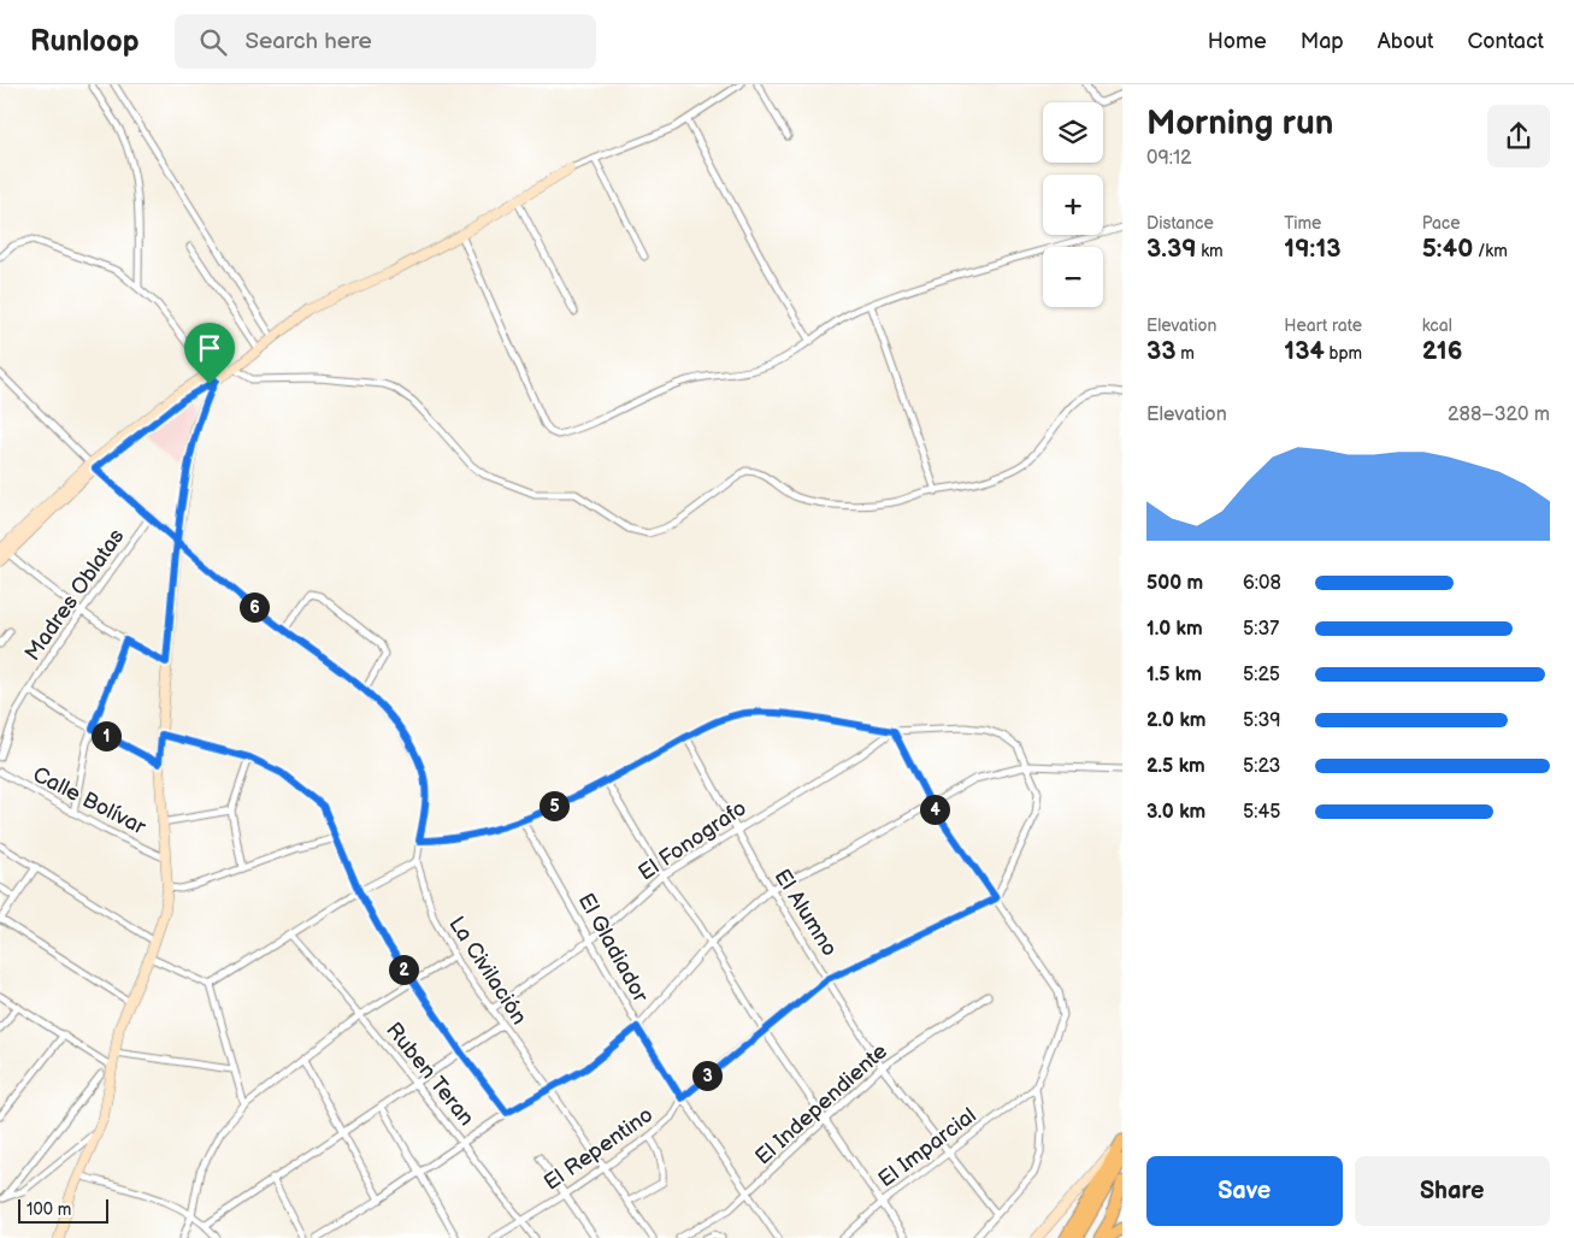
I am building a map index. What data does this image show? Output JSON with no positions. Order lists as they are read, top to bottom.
{
  "streets": {
    "street": [
      "Madres Oblatas",
      "Calle Bolívar",
      "El Fonografo",
      "El Alumno",
      "El Gladiador",
      "La Civilación",
      "Ruben Teran",
      "El Independiente",
      "El Imparcial",
      "El Repentino"
    ]
  },
  "crossings": [
    ["Madres Oblatas", "La Civilación"],
    ["El Fonografo", "El Alumno"],
    ["El Fonografo", "El Gladiador"],
    ["El Fonografo", "La Civilación"],
    ["El Alumno", "El Independiente"],
    ["El Alumno", "El Imparcial"],
    ["El Alumno", "El Repentino"],
    ["El Gladiador", "El Independiente"],
    ["El Gladiador", "El Repentino"],
    ["La Civilación", "El Repentino"],
    ["Ruben Teran", "El Repentino"]
  ],
  "scale_bar": "100 m",
  "page": {
    "header": "Runloop",
    "search": "Search here",
    "nav": [
      "Home",
      "Map",
      "About",
      "Contact"
    ],
    "heading": ["Morning run", "09:12"],
    "map_buttons": ["+", "−"],
    "stats": [
      ["Distance", "3.39 km"],
      ["Time", "19:13"],
      ["Pace", "5:40 /km"],
      ["Elevation", "33 m"],
      ["Heart rate", "134 bpm"],
      ["kcal", "216"]
    ],
    "chart": ["Elevation", "288–320 m"],
    "list": [
      {
        "name": "500 m",
        "note": "6:08"
      },
      {
        "name": "1.0 km",
        "note": "5:37"
      },
      {
        "name": "1.5 km",
        "note": "5:25"
      },
      {
        "name": "2.0 km",
        "note": "5:39"
      },
      {
        "name": "2.5 km",
        "note": "5:23"
      },
      {
        "name": "3.0 km",
        "note": "5:45"
      }
    ],
    "pins": [
      "6",
      "1",
      "5",
      "4",
      "2",
      "3"
    ],
    "buttons": ["Save", "Share"],
    "scale": "100 m"
  }
}
